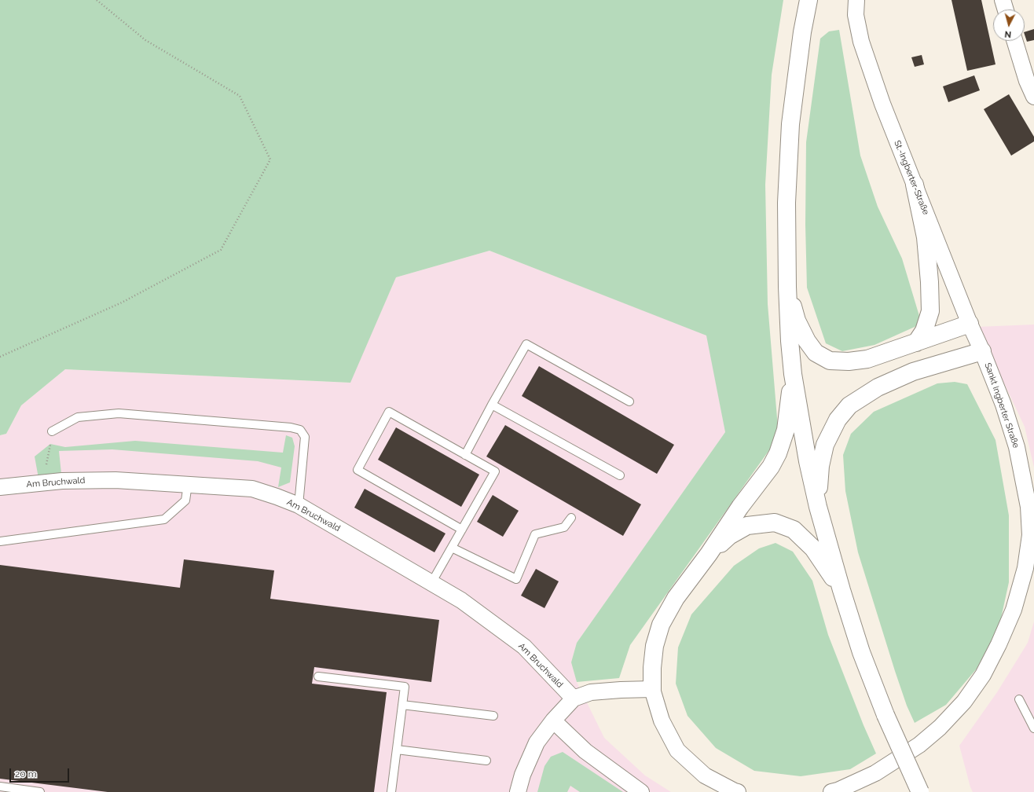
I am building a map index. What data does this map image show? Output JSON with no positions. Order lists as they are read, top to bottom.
{
  "streets": {
    "street": ["St.-Ingberter-Straße", "Sankt Ingberter Straße", "Am Bruchwald"]
  },
  "crossings": [
    ["St.-Ingberter-Straße", "Sankt Ingberter Straße"]
  ],
  "scale_bar": "20 m",
  "north": "bottom"
}
